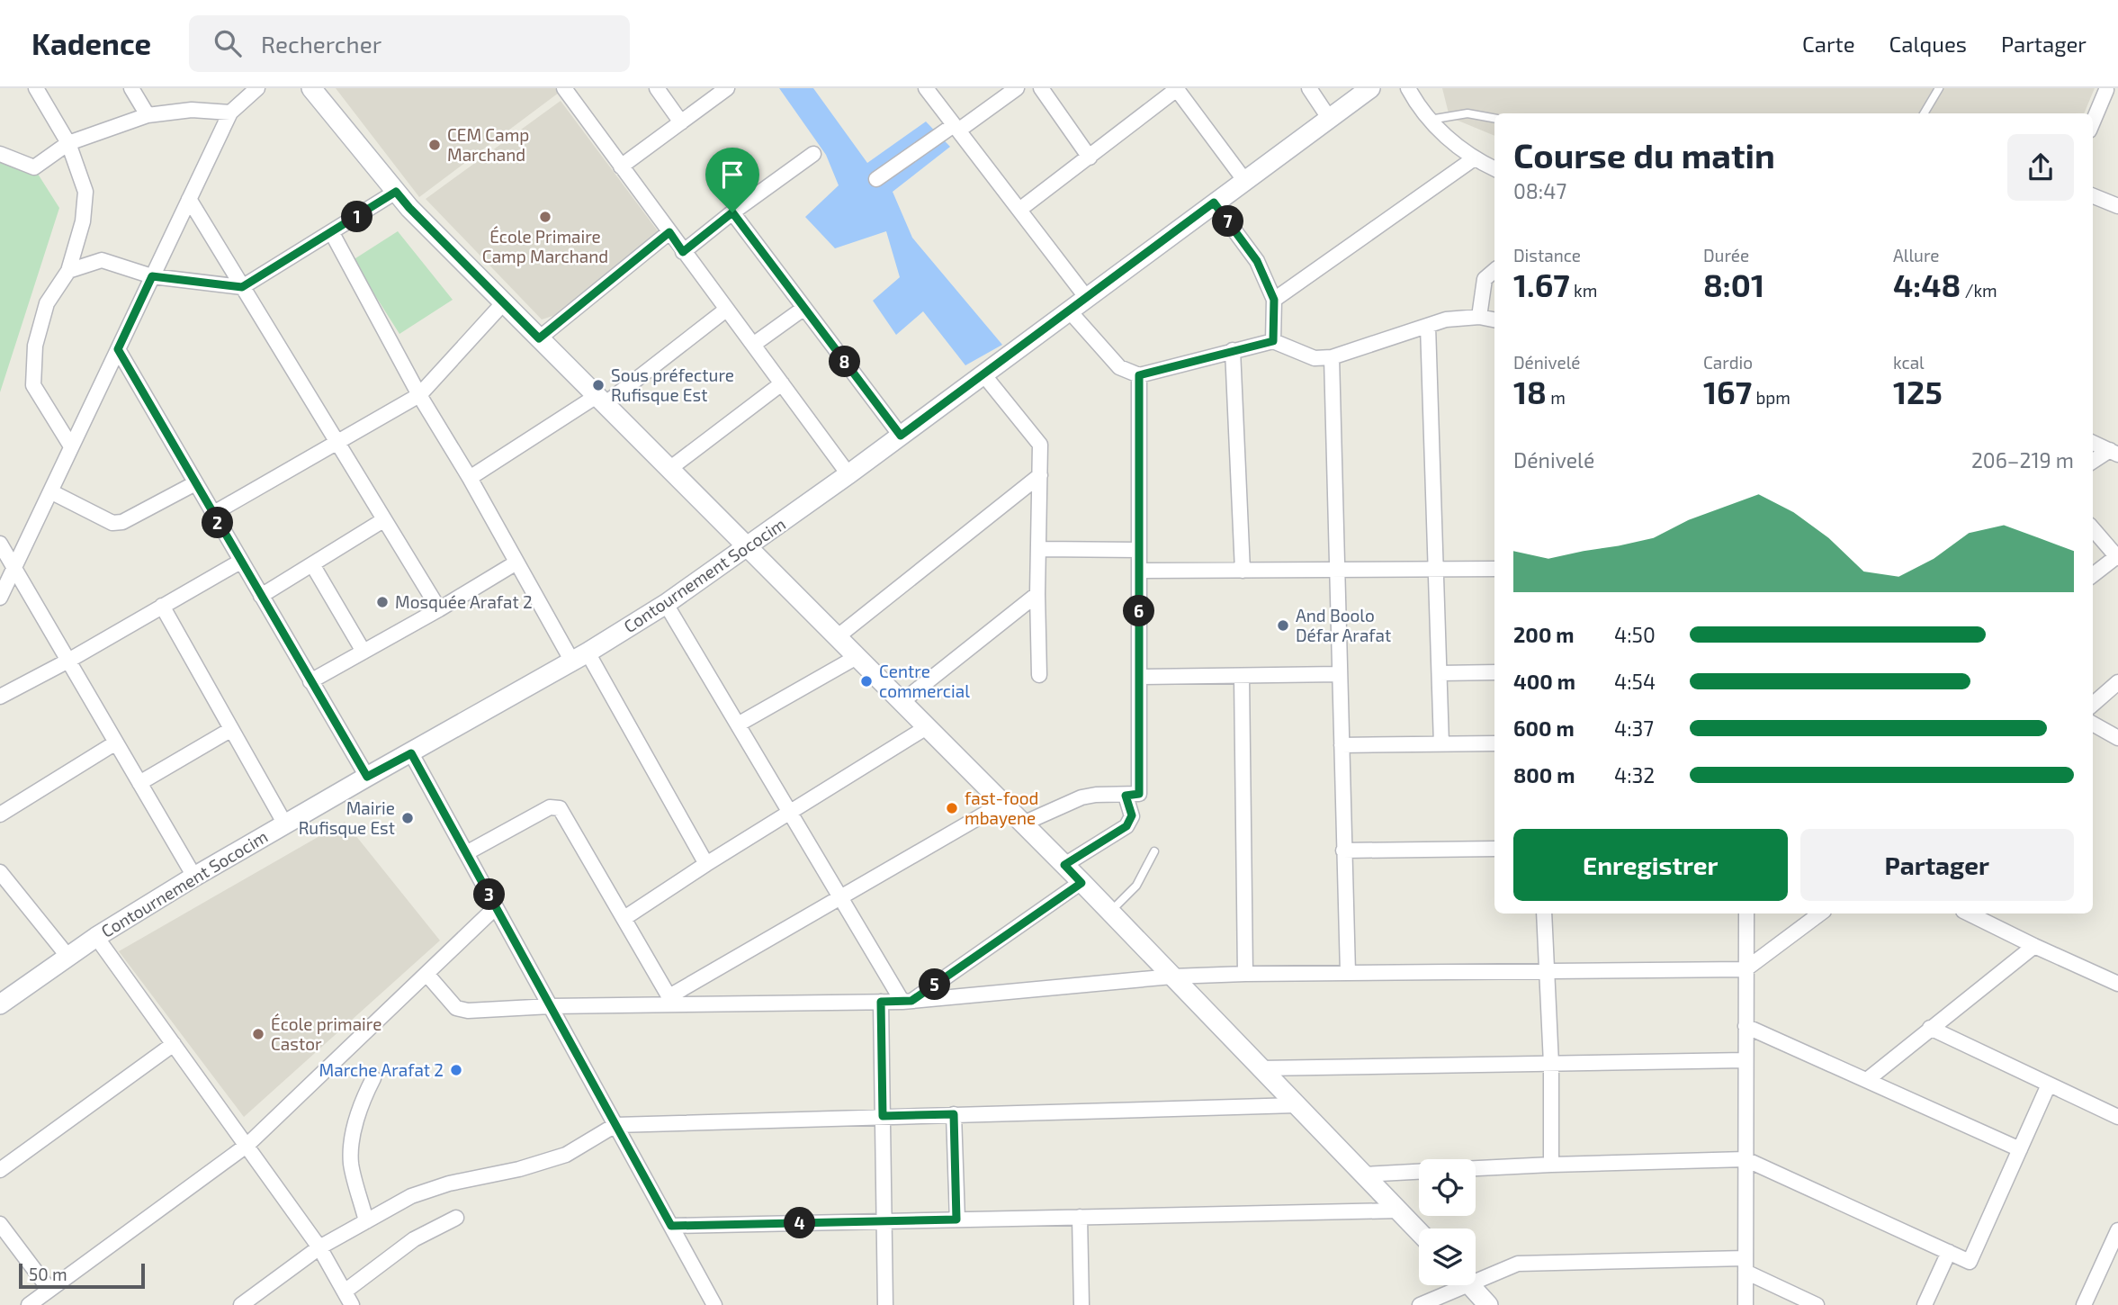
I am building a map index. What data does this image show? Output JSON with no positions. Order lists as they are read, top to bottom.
{
  "streets": {
    "street": ["Contournement Sococim"]
  },
  "places": [
    "CEM Camp Marchand",
    "École Primaire Camp Marchand",
    "Sous préfecture Rufisque Est",
    "Mosquée Arafat 2",
    "And Boolo Défar Arafat",
    "Centre commercial",
    "fast-food mbayene",
    "Mairie Rufisque Est",
    "École primaire Castor",
    "Marche Arafat 2"
  ],
  "scale_bar": "50 m",
  "page": {
    "header": "Kadence",
    "search": "Rechercher",
    "nav": ["Carte", "Calques", "Partager"],
    "heading": ["Course du matin", "08:47"],
    "pins": [
      "1",
      "7",
      "8",
      "2",
      "6",
      "3",
      "5",
      "4"
    ],
    "stats": [
      ["Distance", "1.67 km"],
      ["Durée", "8:01"],
      ["Allure", "4:48 /km"],
      ["Dénivelé", "18 m"],
      ["Cardio", "167 bpm"],
      ["kcal", "125"]
    ],
    "chart": ["Dénivelé", "206–219 m"],
    "list": [
      {
        "name": "200 m",
        "note": "4:50"
      },
      {
        "name": "400 m",
        "note": "4:54"
      },
      {
        "name": "600 m",
        "note": "4:37"
      },
      {
        "name": "800 m",
        "note": "4:32"
      }
    ],
    "buttons": ["Enregistrer", "Partager"],
    "scale": "50 m"
  }
}
